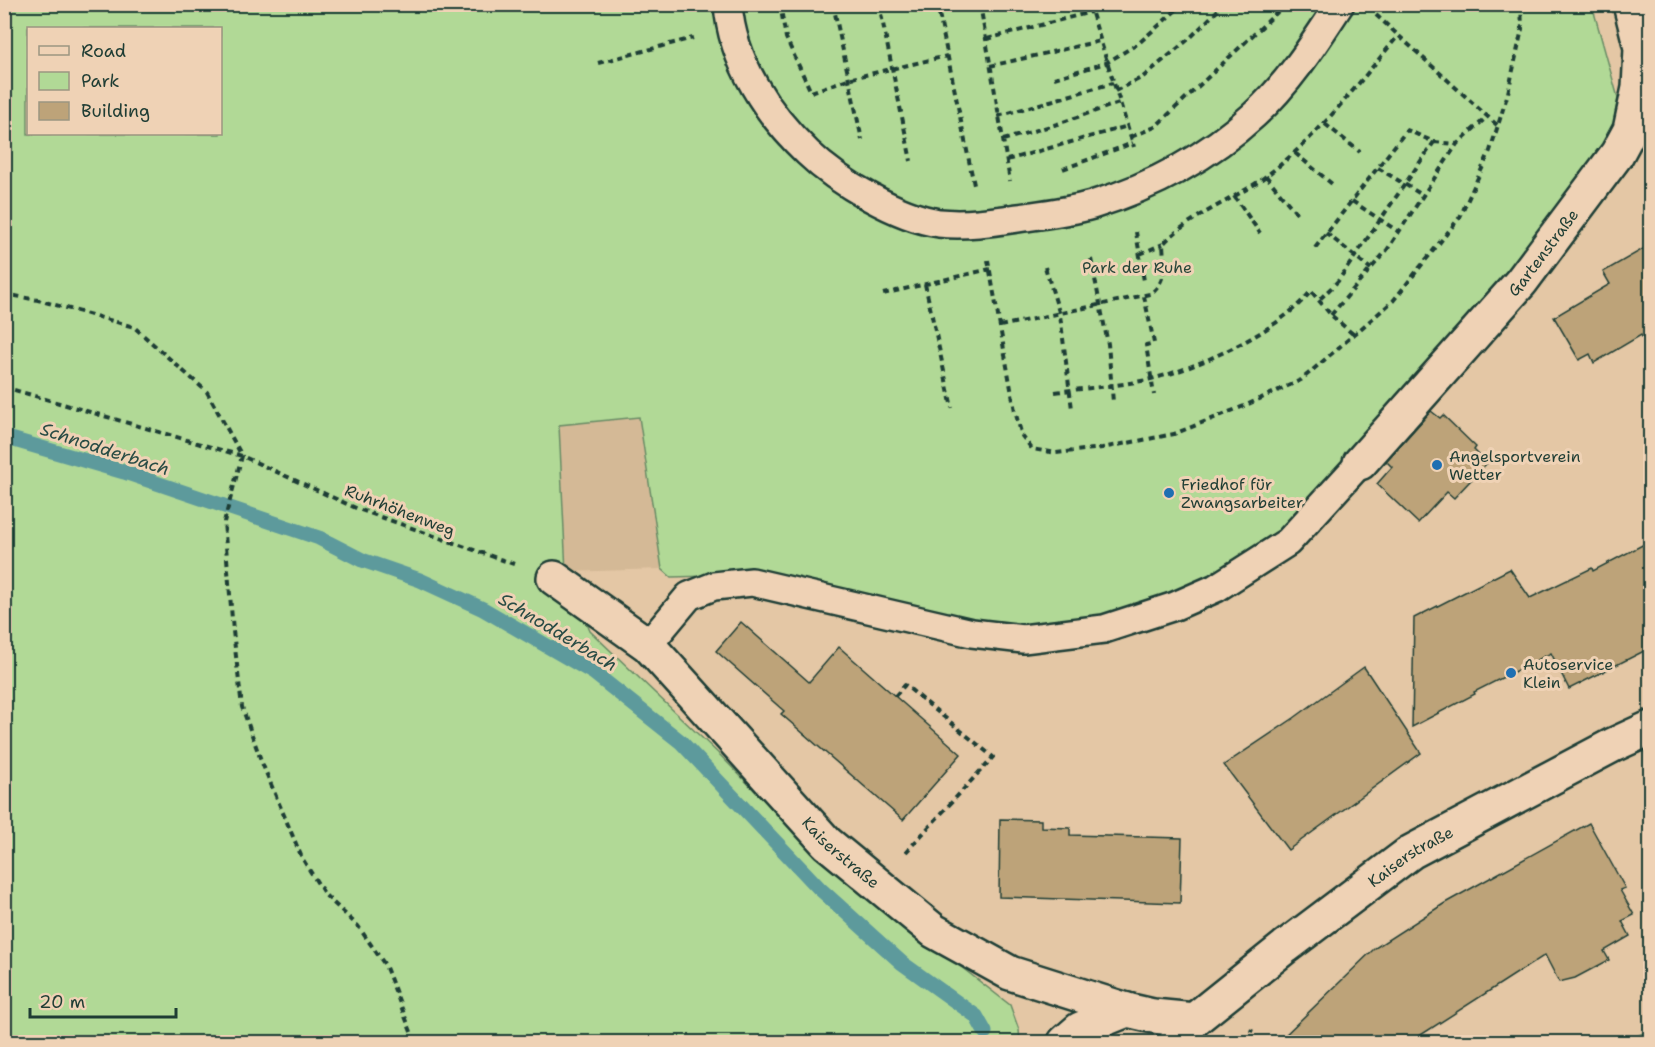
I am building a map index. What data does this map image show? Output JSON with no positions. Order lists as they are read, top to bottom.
{
  "streets": {
    "street": ["Gartenstraße", "Kaiserstraße"],
    "path": ["Ruhrhöhenweg"]
  },
  "crossings": [
    ["Ruhrhöhenweg", "Kaiserstraße"]
  ],
  "water": ["Schnodderbach"],
  "parks": ["Park der Ruhe"],
  "places": ["Angelsportverein Wetter", "Friedhof für Zwangsarbeiter", "Autoservice Klein"],
  "legend": ["Road", "Park", "Building"],
  "scale_bar": "20 m"
}
